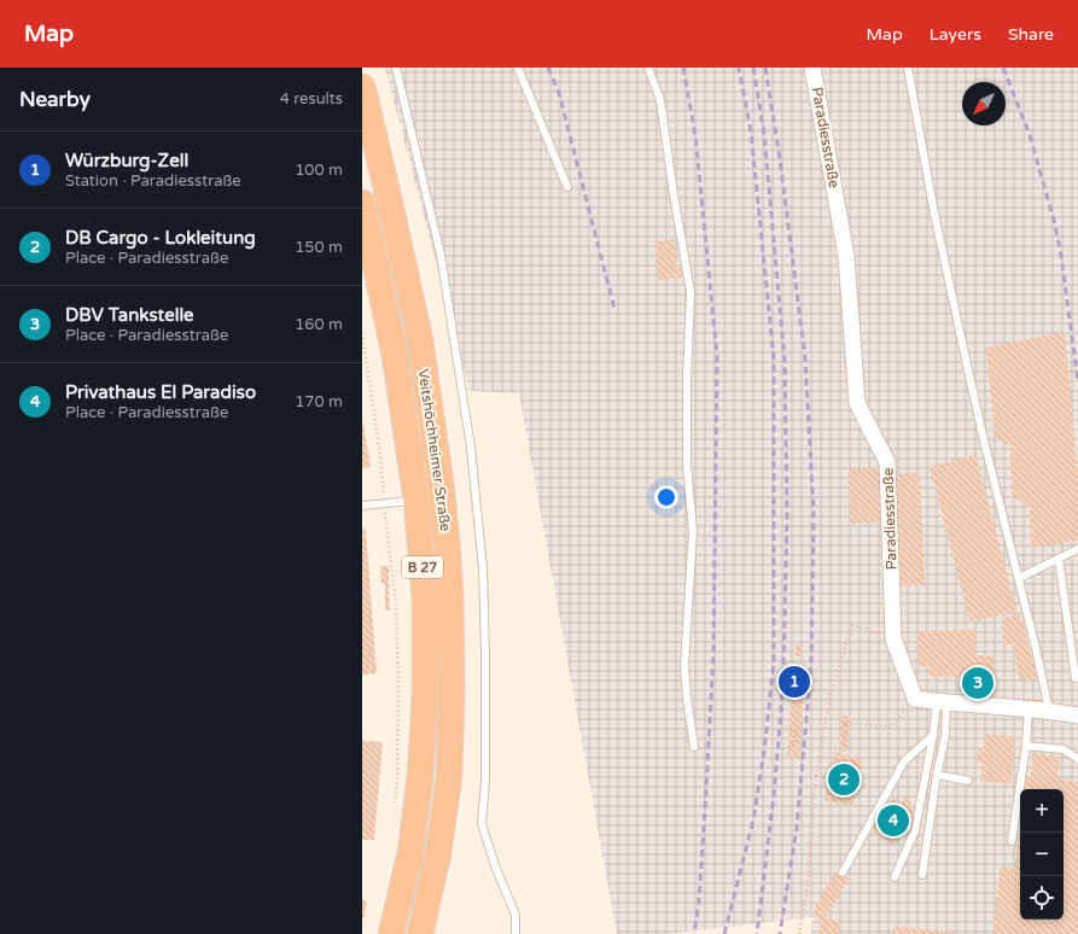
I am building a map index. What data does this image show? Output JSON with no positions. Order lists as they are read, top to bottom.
{
  "streets": {
    "highway": ["Veitshöchheimer Straße", "B 27"],
    "street": ["Paradiesstraße"]
  },
  "north": "bottom left",
  "page": {
    "header": "Map",
    "nav": ["Map", "Layers", "Share"],
    "heading": ["Nearby", "4 results"],
    "list": [
      {
        "mark": "1",
        "name": "Würzburg-Zell",
        "note": "Station · Paradiesstraße",
        "value": "100 m"
      },
      {
        "mark": "2",
        "name": "DB Cargo - Lokleitung",
        "note": "Place · Paradiesstraße",
        "value": "150 m"
      },
      {
        "mark": "3",
        "name": "DBV Tankstelle",
        "note": "Place · Paradiesstraße",
        "value": "160 m"
      },
      {
        "mark": "4",
        "name": "Privathaus El Paradiso",
        "note": "Place · Paradiesstraße",
        "value": "170 m"
      }
    ],
    "pins": [
      "1",
      "3",
      "2",
      "4"
    ],
    "map_buttons": ["+", "−"]
  }
}
